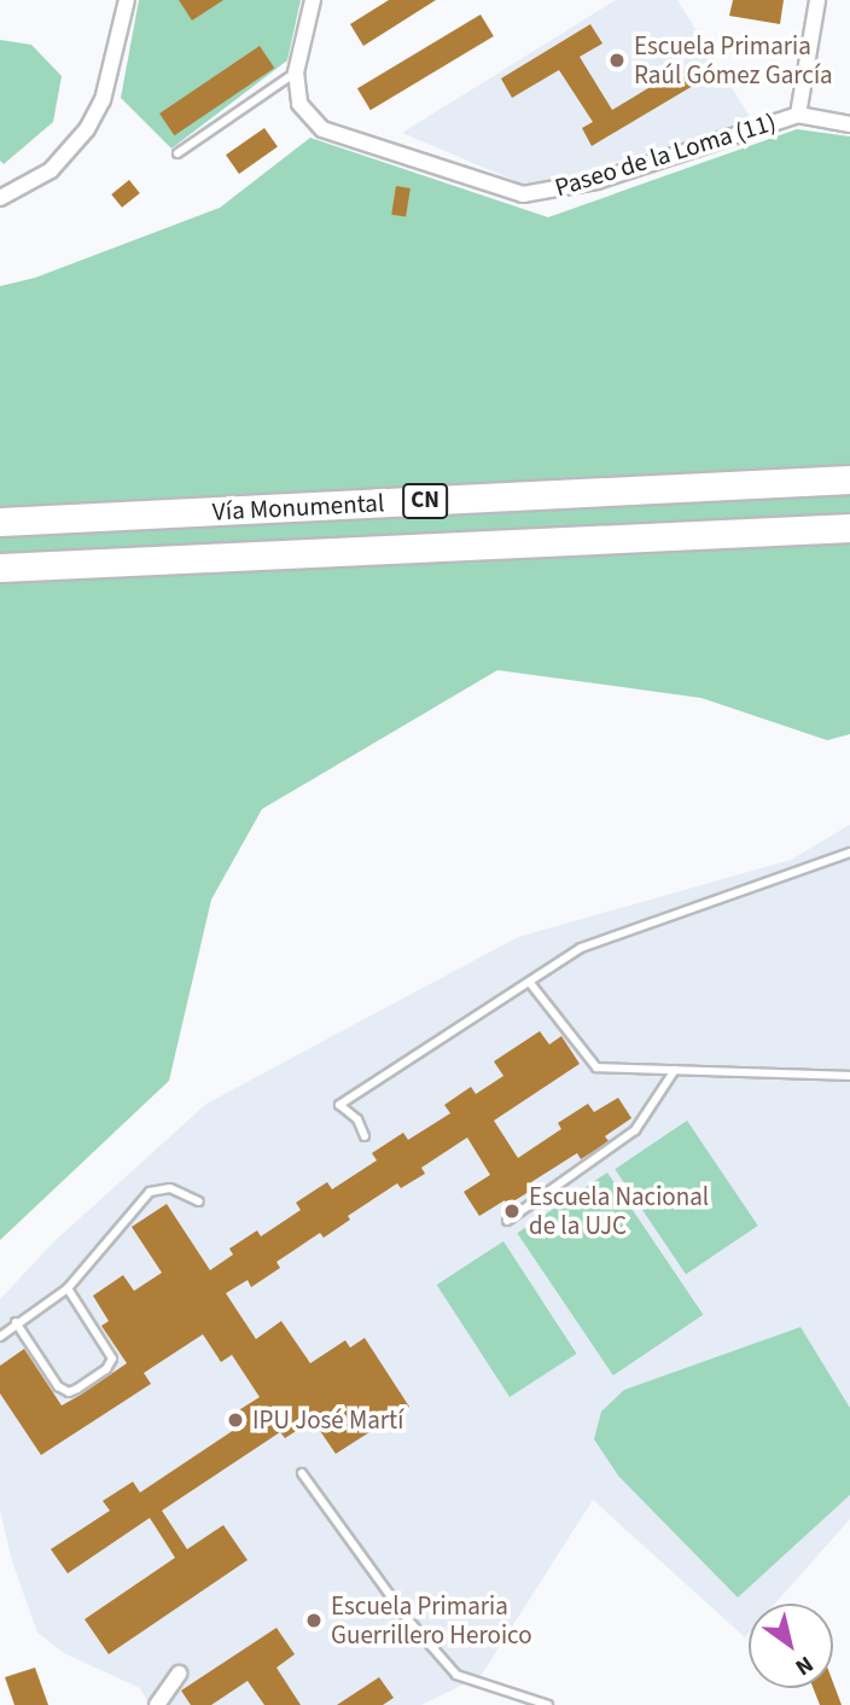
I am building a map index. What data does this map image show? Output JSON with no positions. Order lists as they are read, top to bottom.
{
  "streets": {
    "highway": ["CN", "Vía Monumental"],
    "street": ["Paseo de la Loma (11)"]
  },
  "places": [
    "Escuela Primaria Raúl Gómez García",
    "Escuela Nacional de la UJC",
    "IPU José Martí",
    "Escuela Primaria Guerrillero Heroico"
  ],
  "north": "bottom right"
}
